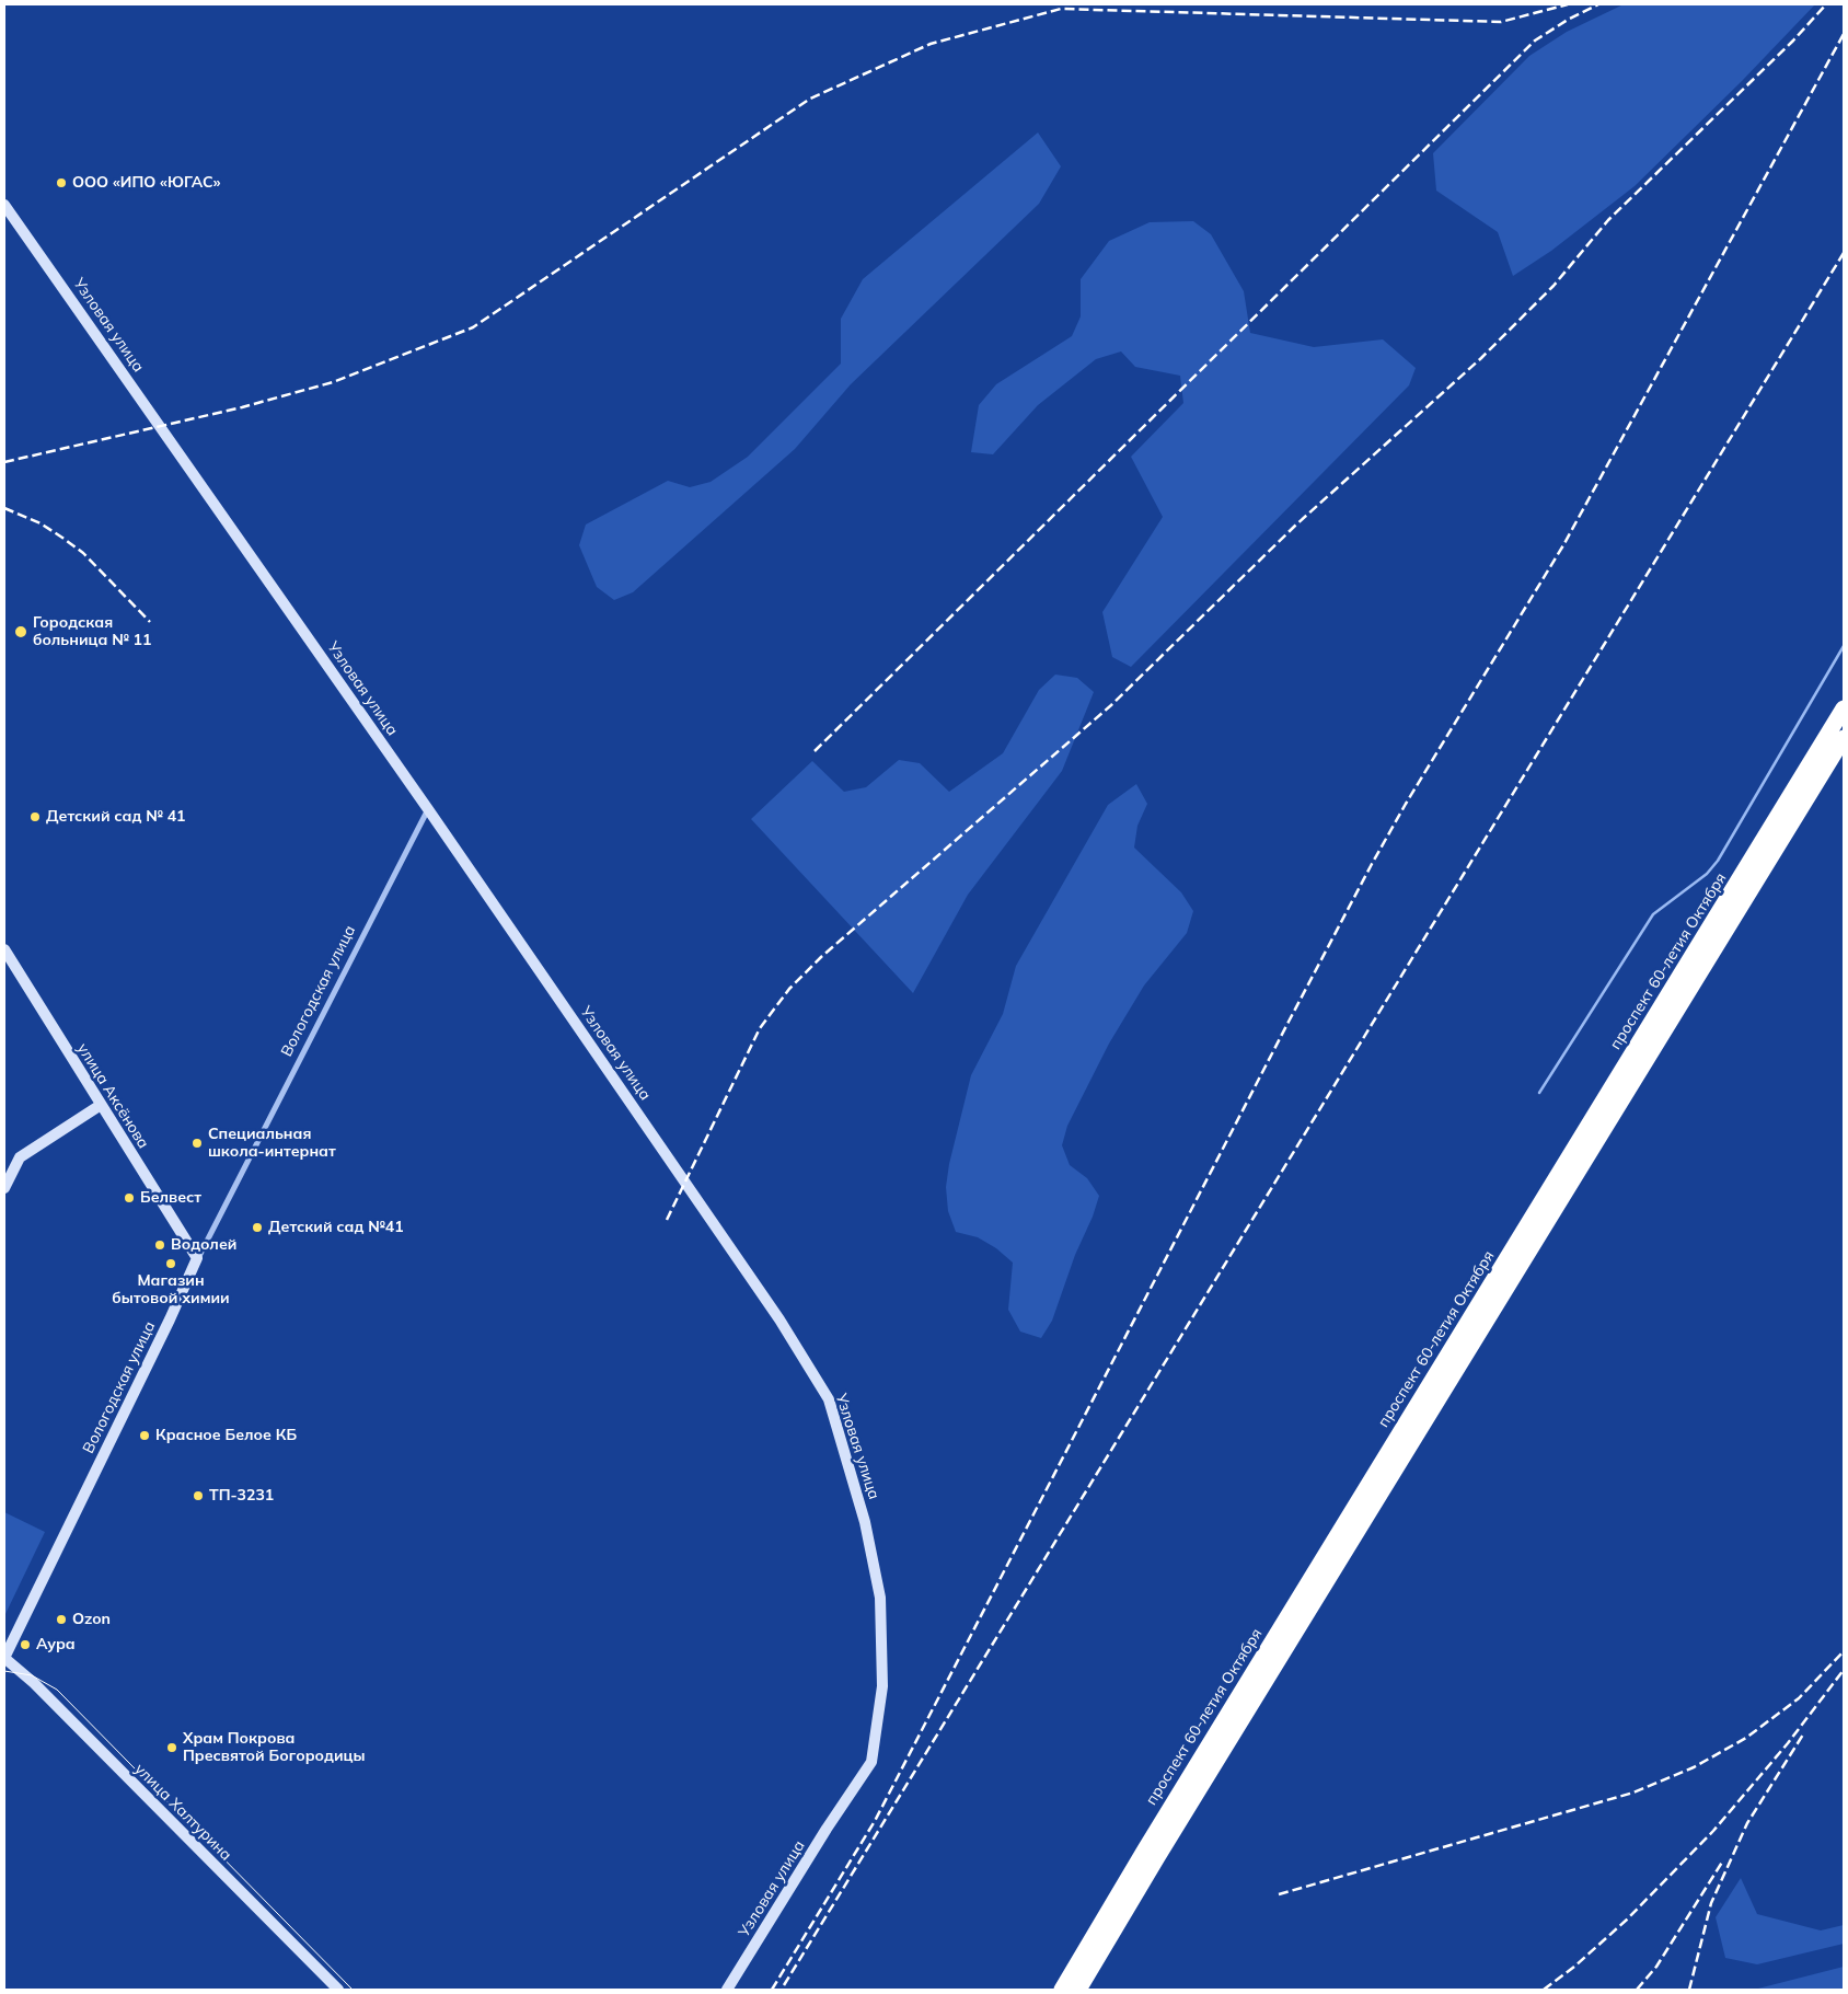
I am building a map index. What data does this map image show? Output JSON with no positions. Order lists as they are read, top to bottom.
{
  "streets": {
    "highway": ["проспект 60-летия Октября"],
    "street": [
      "Узловая улица",
      "Вологодская улица",
      "улица Аксёнова",
      "улица Халтурина"
    ]
  },
  "crossings": [
    ["Узловая улица", "Вологодская улица"],
    ["Вологодская улица", "улица Аксёнова"],
    ["Вологодская улица", "улица Халтурина"]
  ],
  "places": [
    "ООО «ИПО «ЮГАС»",
    "Городская больница № 11",
    "Детский сад № 41",
    "Специальная школа-интернат",
    "Белвест",
    "Детский сад №41",
    "Водолей",
    "Магазин бытовой химии",
    "Красное Белое КБ",
    "ТП-3231",
    "Ozon",
    "Аура",
    "Храм Покрова Пресвятой Богородицы"
  ]
}
